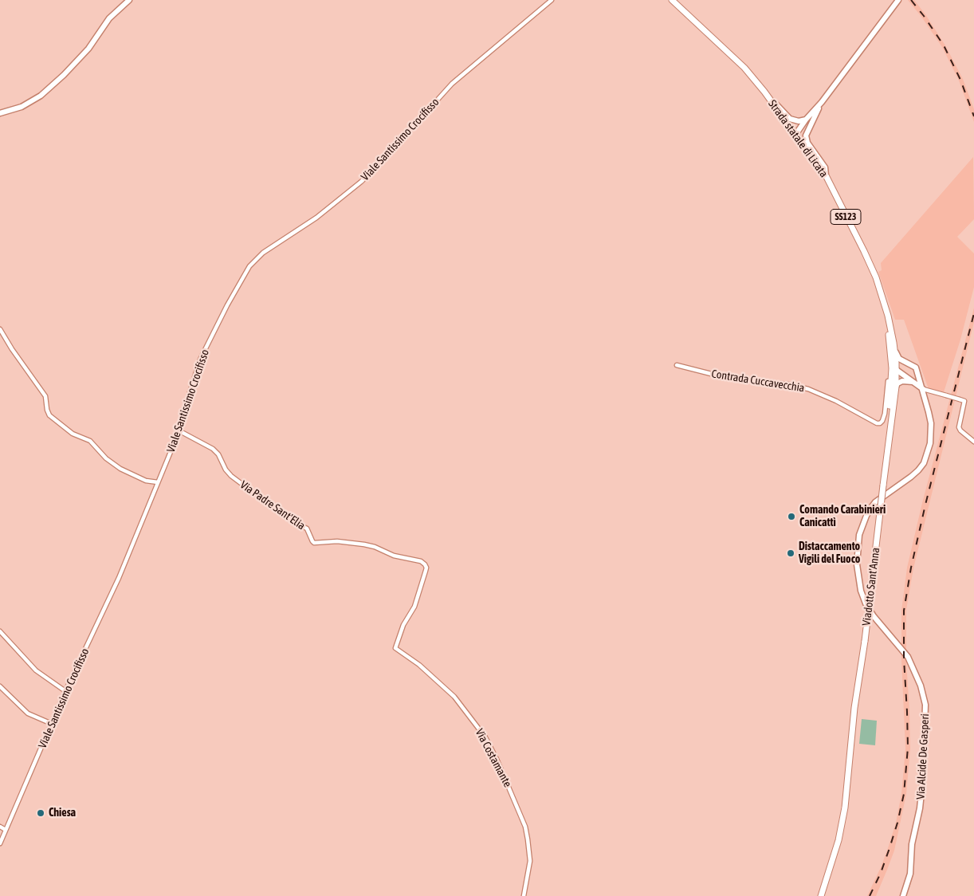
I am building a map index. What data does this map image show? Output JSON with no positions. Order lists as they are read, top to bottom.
{
  "streets": {
    "main road": [
      "Strada statale di Licata",
      "SS123",
      "Viadotto Sant'Anna",
      "Via Alcide De Gasperi"
    ],
    "street": [
      "Viale Santissimo Crocifisso",
      "Contrada Cuccavecchia",
      "Via Padre Sant'Elia",
      "Via Costamante"
    ]
  },
  "crossings": [
    ["Viale Santissimo Crocifisso", "Via Padre Sant'Elia"],
    ["Contrada Cuccavecchia", "Viadotto Sant'Anna"],
    ["Via Padre Sant'Elia", "Via Costamante"]
  ],
  "places": ["Comando Carabinieri Canicattì", "Distaccamento Vigili del Fuoco", "Chiesa"]
}
